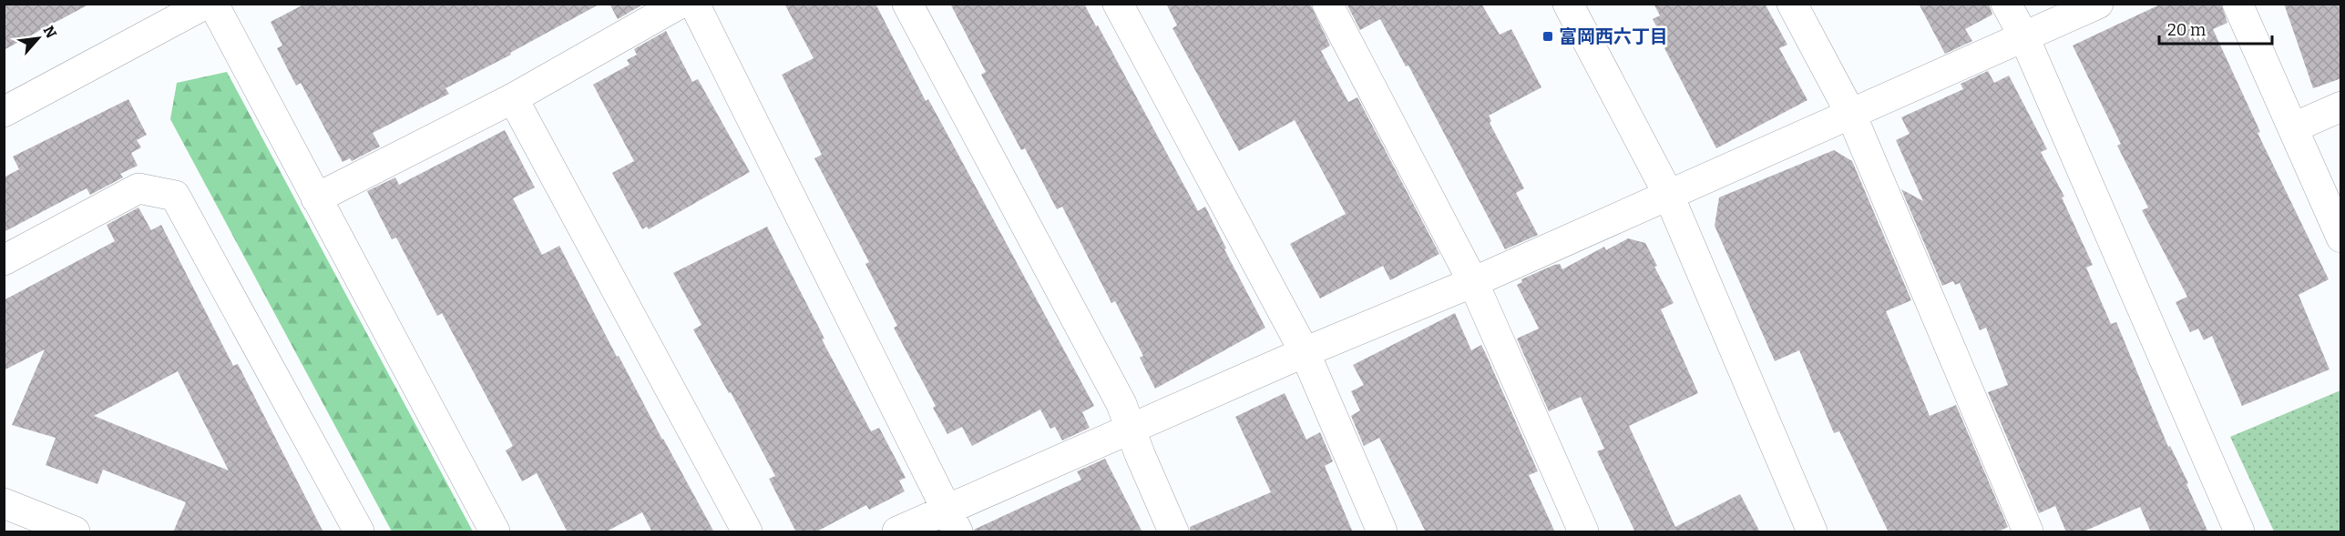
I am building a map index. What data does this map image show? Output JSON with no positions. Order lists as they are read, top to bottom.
{
  "places": {
    "transit": ["富岡西六丁目"]
  },
  "scale_bar": "20 m",
  "north": "top right"
}
